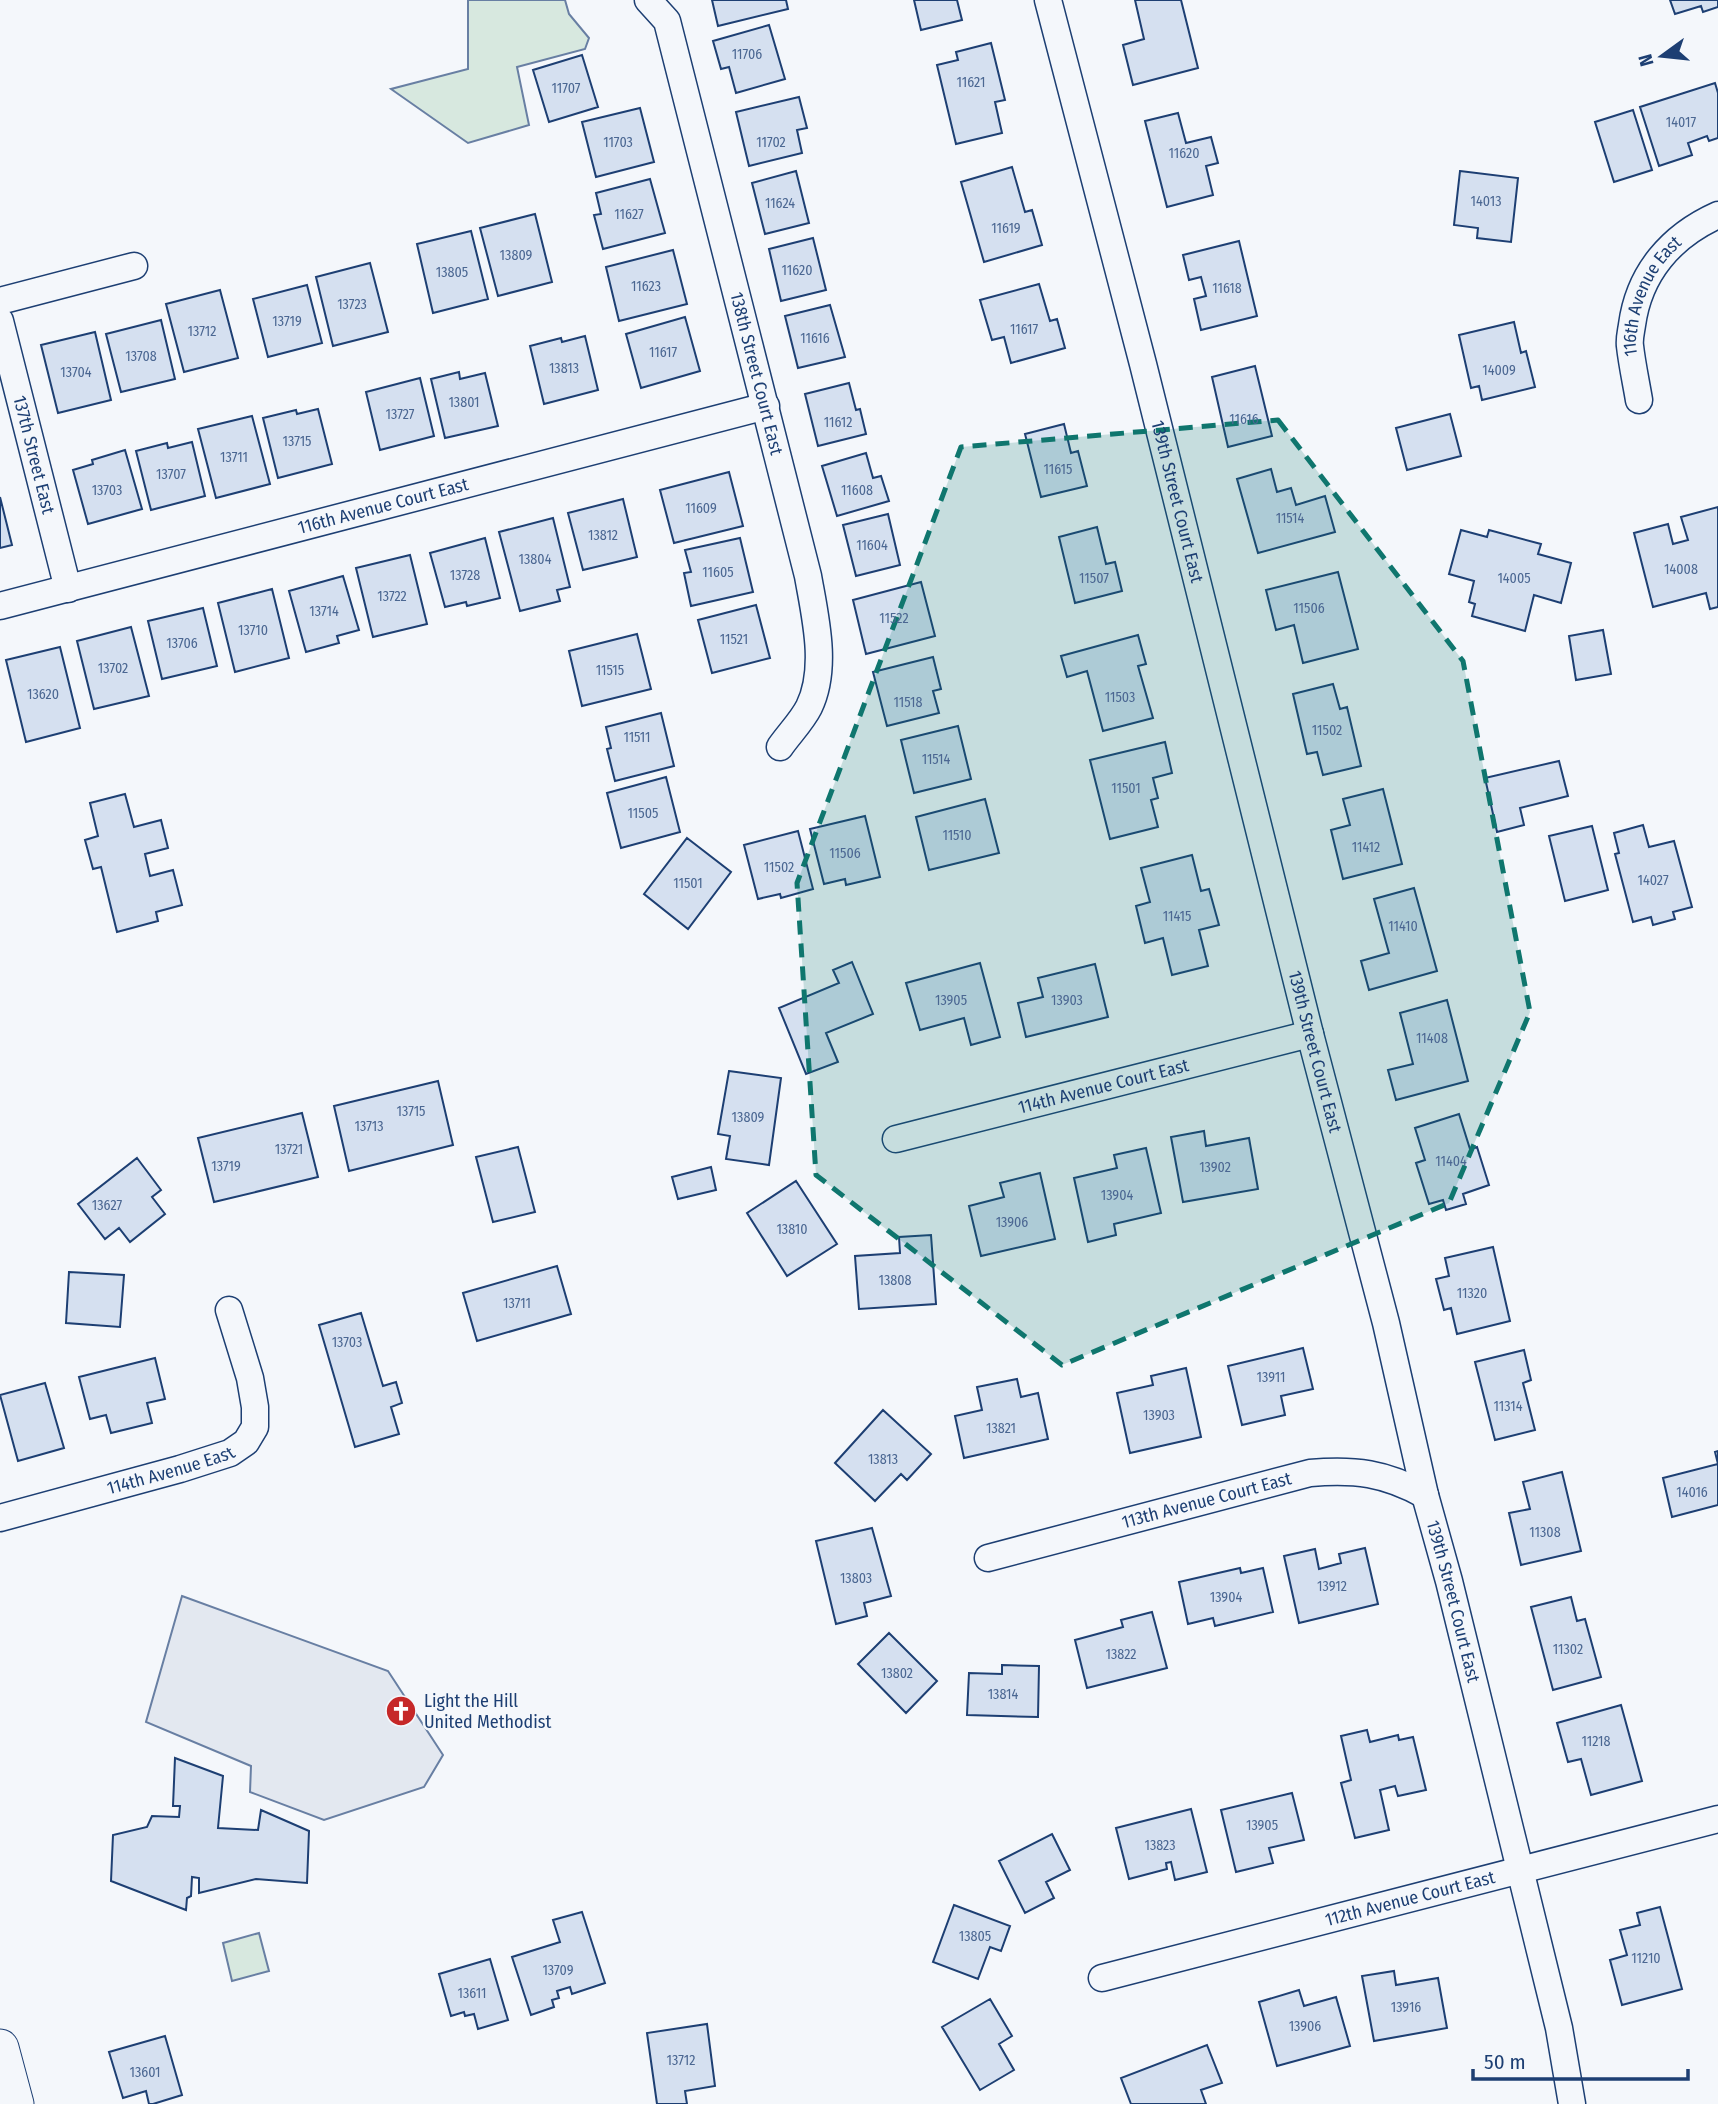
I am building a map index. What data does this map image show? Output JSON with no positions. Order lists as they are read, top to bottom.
{
  "streets": {
    "street": [
      "116th Avenue East",
      "138th Street Court East",
      "137th Street East",
      "139th Street Court East",
      "116th Avenue Court East",
      "114th Avenue Court East",
      "114th Avenue East",
      "113th Avenue Court East",
      "112th Avenue Court East"
    ]
  },
  "crossings": [
    ["138th Street Court East", "116th Avenue Court East"],
    ["137th Street East", "116th Avenue Court East"],
    ["139th Street Court East", "114th Avenue Court East"],
    ["139th Street Court East", "113th Avenue Court East"],
    ["139th Street Court East", "112th Avenue Court East"]
  ],
  "places": {
    "church": ["Light the Hill United Methodist"]
  },
  "house_numbers": [
    "11706",
    "11621",
    "11707",
    "14017",
    "11703",
    "11702",
    "11620",
    "14013",
    "11624",
    "11627",
    "11619",
    "13809",
    "11620",
    "13805",
    "11623",
    "11618",
    "13723",
    "13719",
    "11617",
    "13712",
    "11616",
    "11617",
    "13708",
    "13813",
    "14009",
    "13704",
    "13801",
    "13727",
    "11616",
    "11612",
    "13715",
    "13711",
    "11615",
    "13707",
    "13703",
    "11608",
    "11609",
    "11514",
    "13812",
    "11604",
    "13804",
    "14008",
    "11605",
    "13728",
    "11507",
    "14005",
    "13722",
    "11506",
    "13714",
    "11522",
    "13710",
    "11521",
    "13706",
    "13702",
    "11515",
    "13620",
    "11503",
    "11518",
    "11502",
    "11511",
    "11514",
    "11501",
    "11505",
    "11510",
    "11412",
    "11506",
    "11502",
    "14027",
    "11501",
    "11415",
    "11410",
    "13905",
    "13903",
    "11408",
    "13715",
    "13809",
    "13713",
    "13721",
    "11404",
    "13719",
    "13902",
    "13904",
    "13627",
    "13906",
    "13810",
    "13808",
    "11320",
    "13711",
    "13703",
    "13911",
    "11314",
    "13903",
    "13821",
    "13813",
    "14016",
    "11308",
    "13803",
    "13912",
    "13904",
    "11302",
    "13822",
    "13802",
    "13814",
    "11218",
    "13905",
    "13823",
    "13805",
    "11210",
    "13709",
    "13611",
    "13916",
    "13906",
    "13712",
    "13601"
  ],
  "scale_bar": "50 m",
  "north": "left"
}
